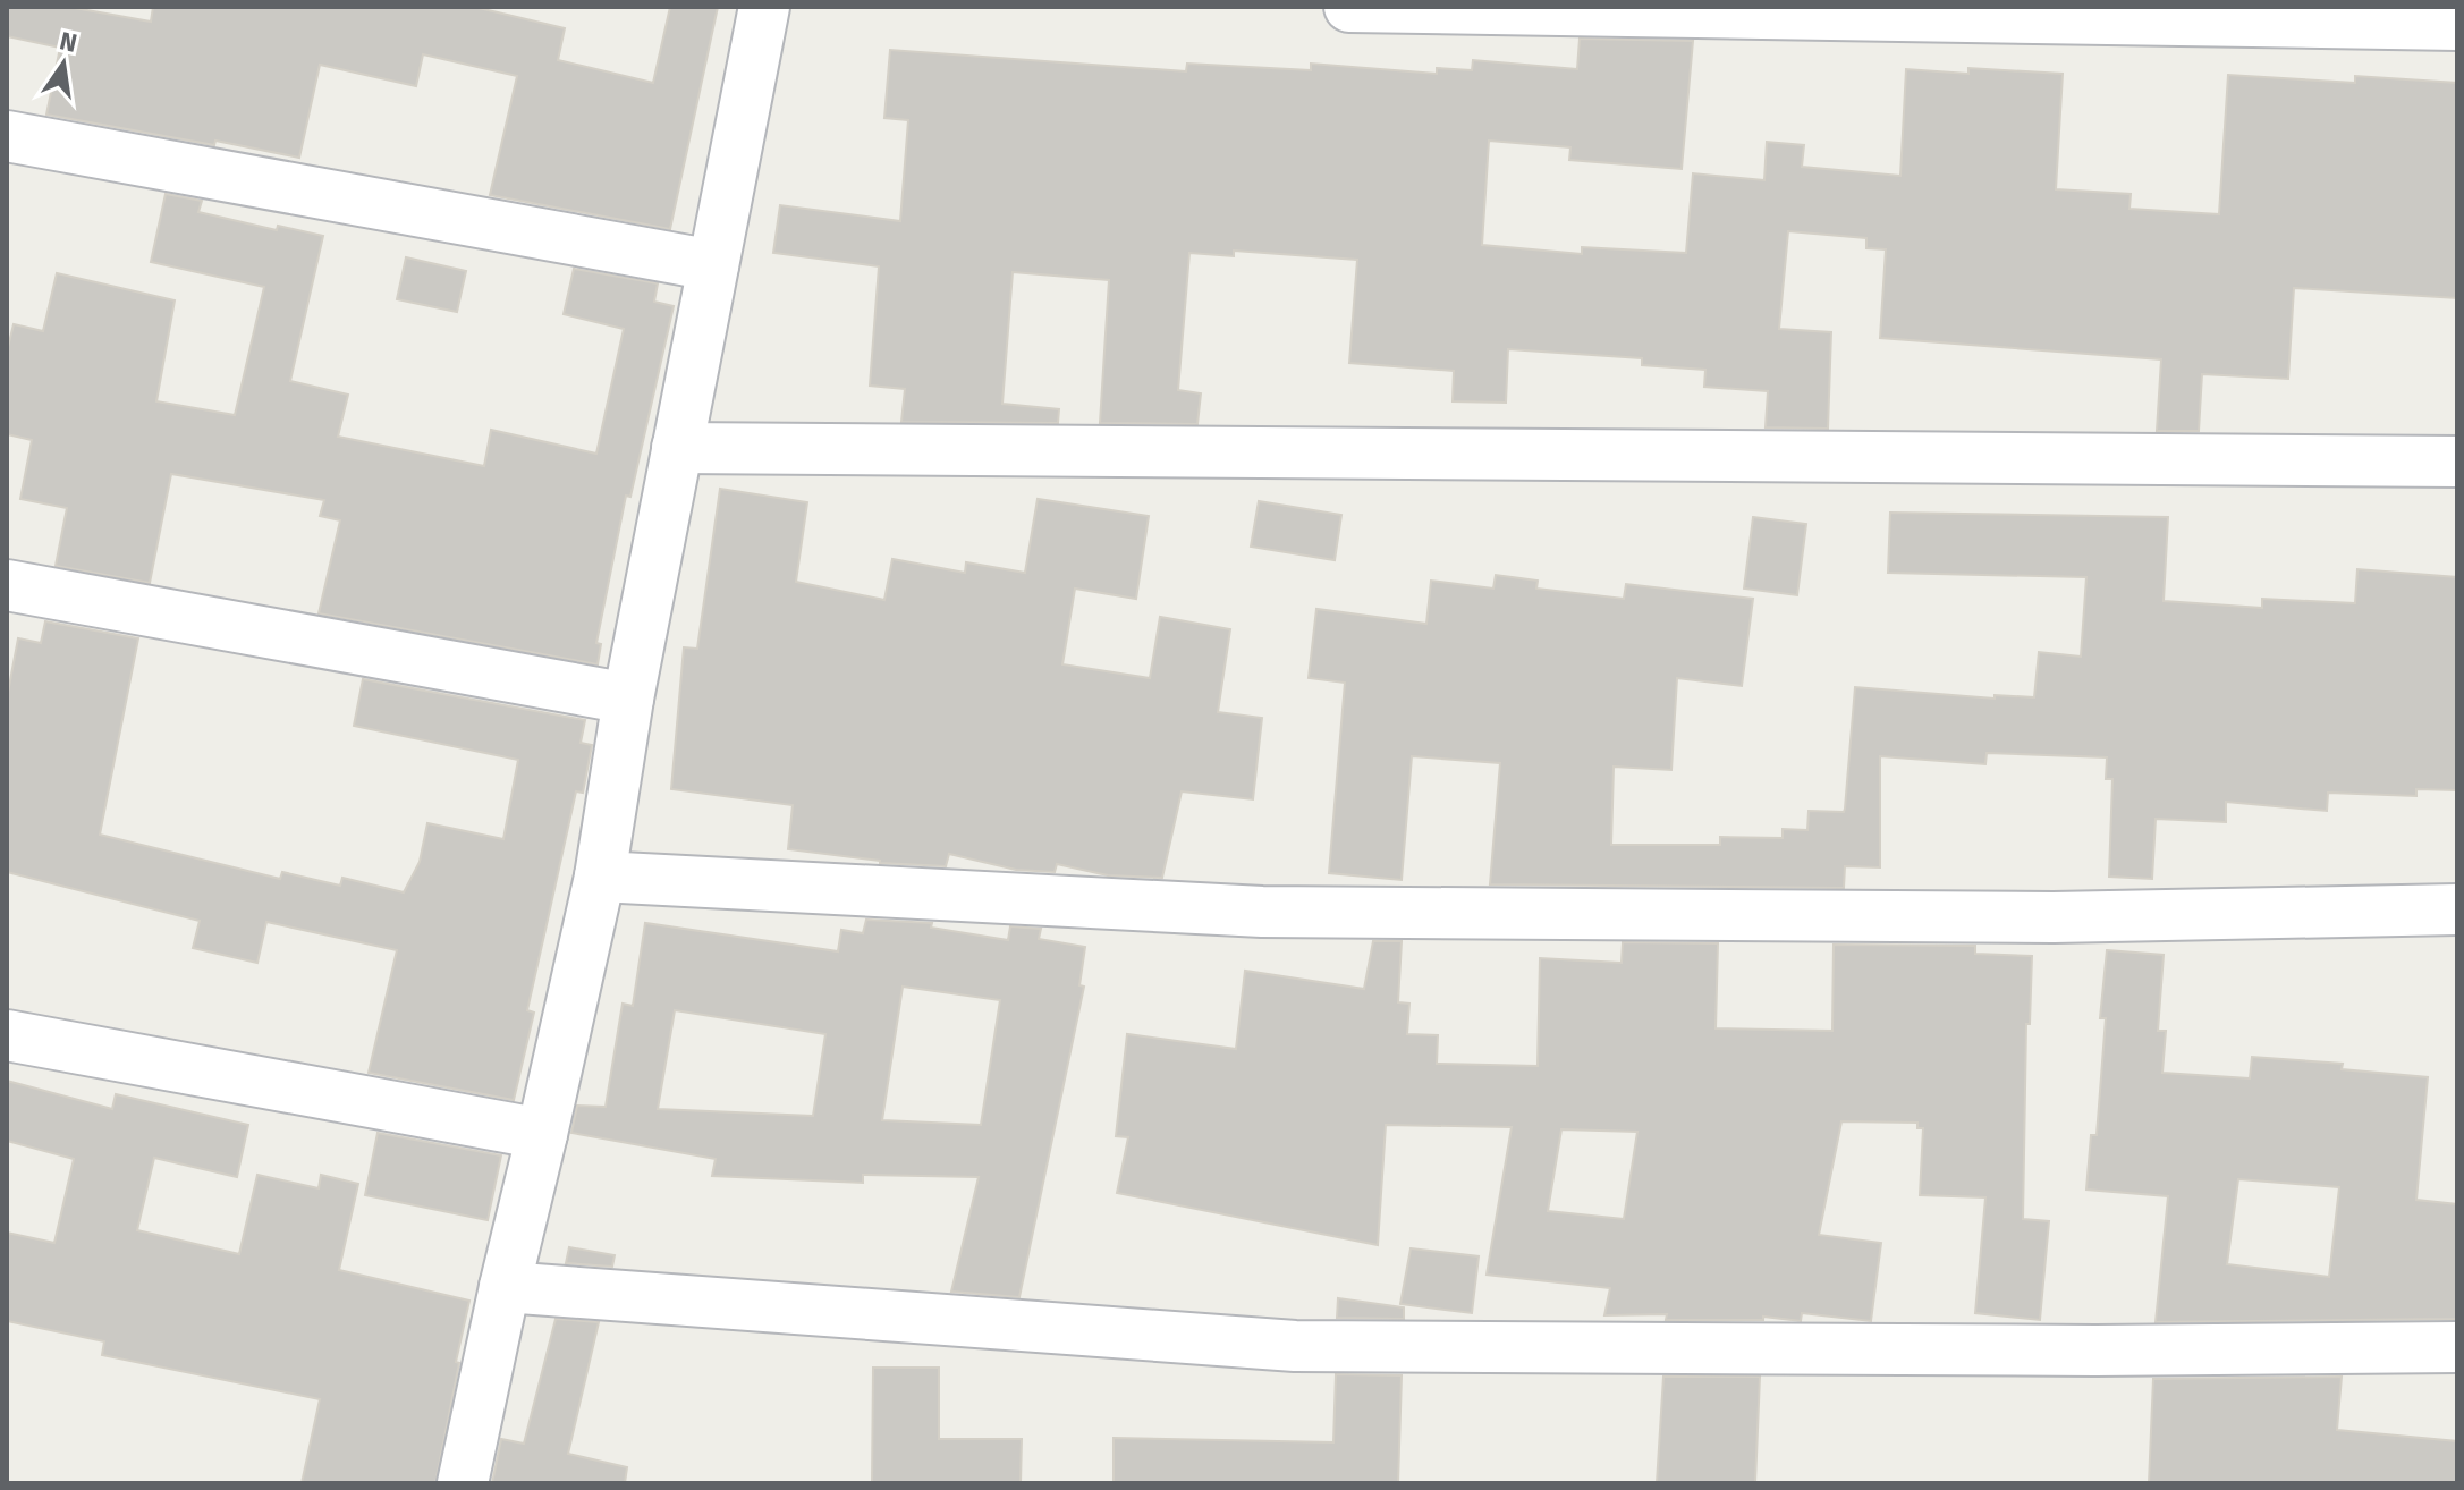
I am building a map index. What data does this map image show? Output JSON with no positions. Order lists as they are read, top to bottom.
{
  "north": "top"
}
